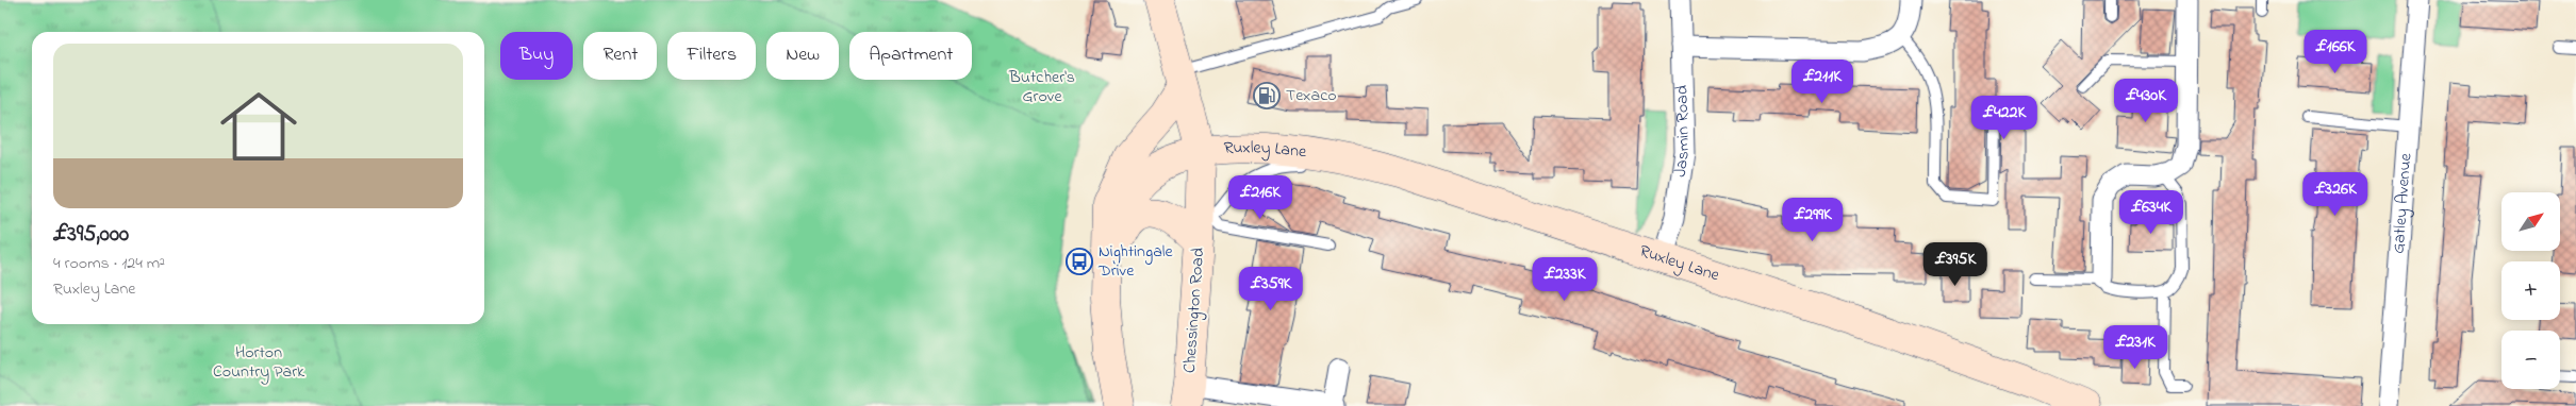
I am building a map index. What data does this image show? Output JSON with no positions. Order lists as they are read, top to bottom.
{
  "streets": {
    "main road": ["Ruxley Lane", "Chessington Road"],
    "street": ["Jasmin Road", "Gatley Avenue"]
  },
  "crossings": [
    ["Jasmin Road", "Ruxley Lane"],
    ["Ruxley Lane", "Chessington Road"]
  ],
  "parks": ["Butcher's Grove", "Horton Country Park"],
  "places": {
    "fuel station": ["Texaco"],
    "bus stop": ["Nightingale Drive"]
  },
  "north": "top right",
  "page": {
    "price": [
      "£166K",
      "£211K",
      "£430K",
      "£422K",
      "£326K",
      "£216K",
      "£634K",
      "£299K",
      "£395K",
      "£233K",
      "£359K",
      "£231K"
    ],
    "chip": [
      "Buy",
      "Rent",
      "Filters",
      "New",
      "Apartment"
    ],
    "list": [
      {
        "name": "£395,000",
        "note": "4 rooms · 124 m² · Ruxley Lane"
      }
    ],
    "map_buttons": ["+", "−"]
  }
}
